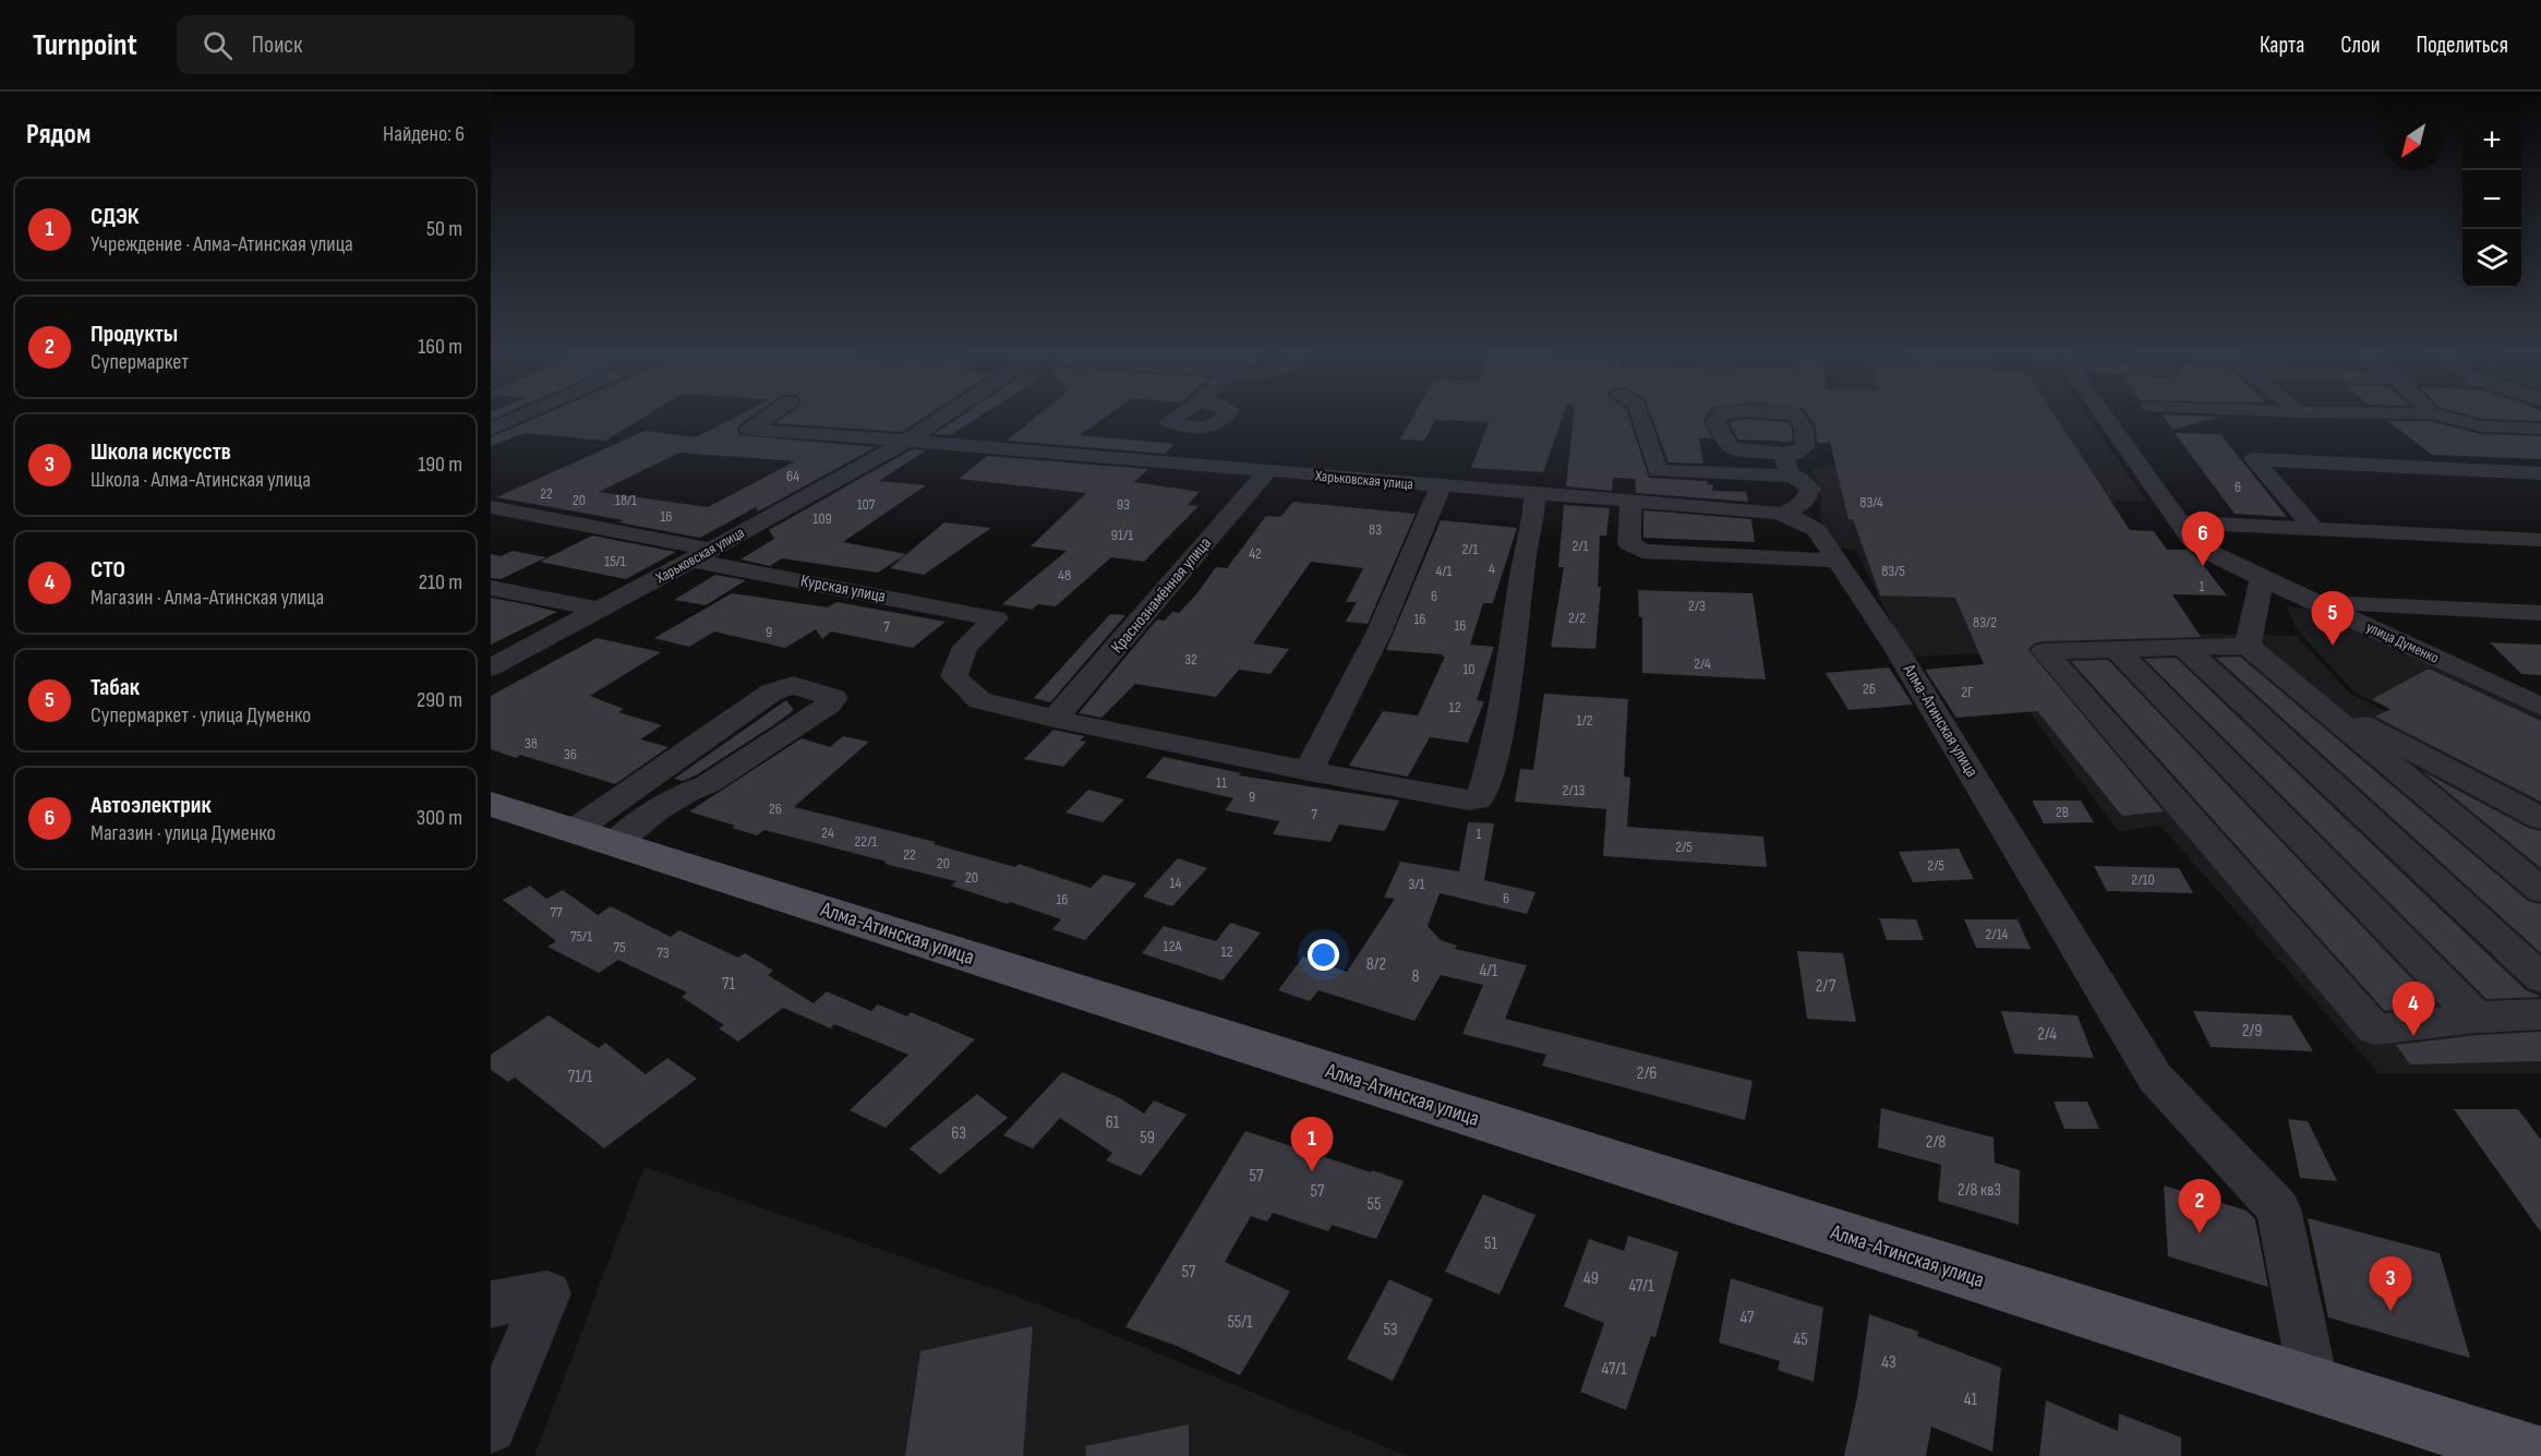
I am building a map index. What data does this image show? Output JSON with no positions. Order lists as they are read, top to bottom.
{
  "streets": {
    "main road": ["Алма-Атинская улица"],
    "street": [
      "Харьковская улица",
      "Курская улица",
      "Краснознамённая улица",
      "улица Думенко"
    ]
  },
  "crossings": [
    ["Харьковская улица", "Курская улица"],
    ["Харьковская улица", "Краснознамённая улица"],
    ["Харьковская улица", "Алма-Атинская улица"],
    ["Курская улица", "Краснознамённая улица"]
  ],
  "house_numbers": [
    "64",
    "6",
    "22",
    "20",
    "18/1",
    "83/4",
    "107",
    "93",
    "16",
    "109",
    "83",
    "91/1",
    "2/1",
    "2/1",
    "42",
    "15/1",
    "4",
    "4/1",
    "83/5",
    "48",
    "1",
    "6",
    "2/3",
    "2/2",
    "16",
    "83/2",
    "16",
    "7",
    "9",
    "32",
    "2/4",
    "10",
    "2Б",
    "2Г",
    "12",
    "1/2",
    "38",
    "36",
    "11",
    "2/13",
    "9",
    "26",
    "2В",
    "7",
    "24",
    "1",
    "22/1",
    "2/5",
    "22",
    "20",
    "2/5",
    "20",
    "2/10",
    "14",
    "3/1",
    "6",
    "16",
    "77",
    "2/14",
    "75/1",
    "12А",
    "75",
    "12",
    "73",
    "8/2",
    "4/1",
    "8",
    "71",
    "2/7",
    "2/9",
    "2/4",
    "2/6",
    "71/1",
    "61",
    "63",
    "59",
    "2/8",
    "57",
    "2/8 кв3",
    "57",
    "55",
    "51",
    "57",
    "49",
    "47/1",
    "47",
    "55/1",
    "53",
    "45",
    "43",
    "47/1",
    "41"
  ],
  "north": "bottom left",
  "page": {
    "header": "Turnpoint",
    "search": "Поиск",
    "nav": ["Карта", "Слои", "Поделиться"],
    "heading": ["Рядом", "Найдено: 6"],
    "map_buttons": ["+", "−"],
    "list": [
      {
        "mark": "1",
        "name": "СДЭК",
        "note": "Учреждение · Алма-Атинская улица",
        "value": "50 m"
      },
      {
        "mark": "2",
        "name": "Продукты",
        "note": "Супермаркет",
        "value": "160 m"
      },
      {
        "mark": "3",
        "name": "Школа искусств",
        "note": "Школа · Алма-Атинская улица",
        "value": "190 m"
      },
      {
        "mark": "4",
        "name": "СТО",
        "note": "Магазин · Алма-Атинская улица",
        "value": "210 m"
      },
      {
        "mark": "5",
        "name": "Табак",
        "note": "Супермаркет · улица Думенко",
        "value": "290 m"
      },
      {
        "mark": "6",
        "name": "Автоэлектрик",
        "note": "Магазин · улица Думенко",
        "value": "300 m"
      }
    ],
    "pins": [
      "6",
      "5",
      "4",
      "1",
      "2",
      "3"
    ]
  }
}
